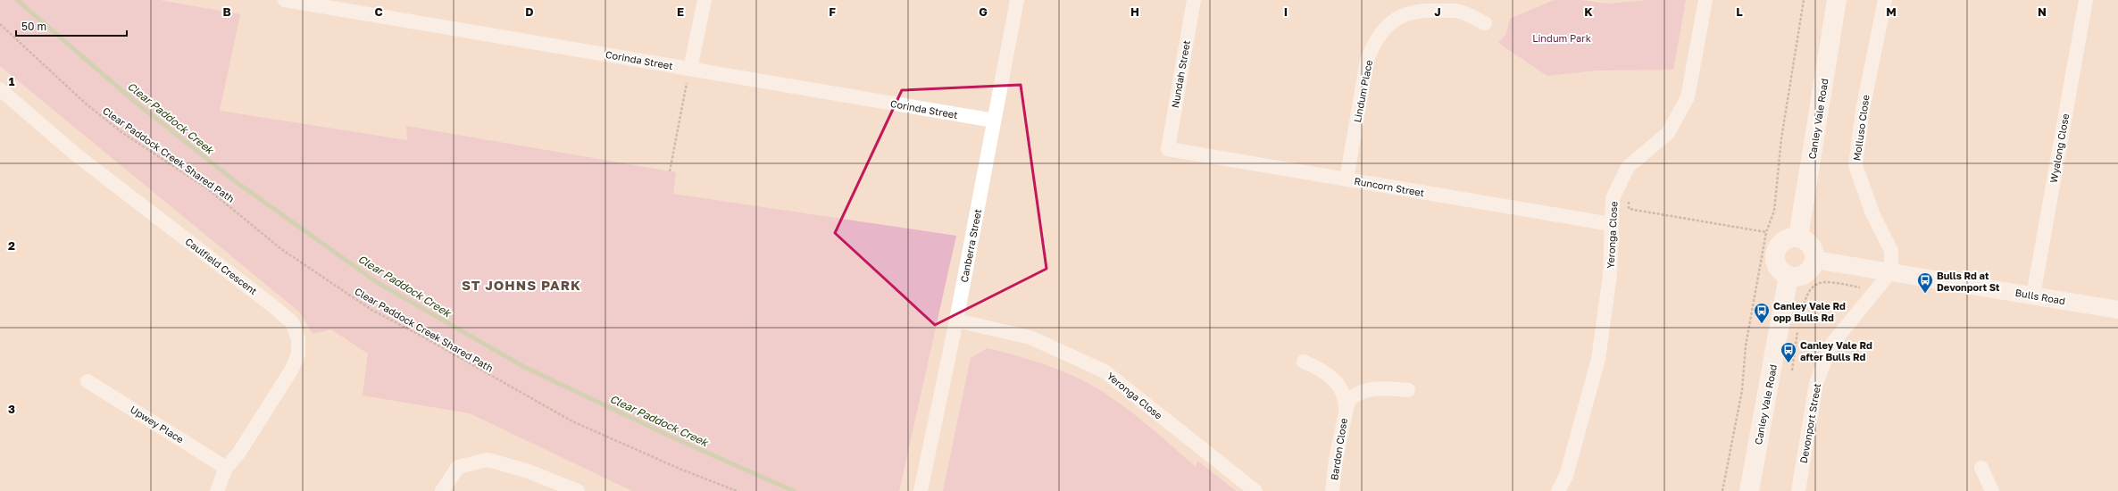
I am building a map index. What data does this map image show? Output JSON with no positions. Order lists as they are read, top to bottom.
{
  "streets": {
    "main road": ["Canley Vale Road"],
    "street": [
      "Corinda Street",
      "Nundah Street",
      "Lindum Place",
      "Molluso Close",
      "Wyalong Close",
      "Runcorn Street",
      "Yeronga Close",
      "Canberra Street",
      "Caulfield Crescent",
      "Bulls Road",
      "Devonport Street",
      "Upwey Place",
      "Bardon Close"
    ],
    "path": ["Clear Paddock Creek Shared Path"]
  },
  "crossings": [
    ["Corinda Street", "Canberra Street"],
    ["Nundah Street", "Runcorn Street"],
    ["Lindum Place", "Runcorn Street"],
    ["Canley Vale Road", "Bulls Road"],
    ["Molluso Close", "Bulls Road"],
    ["Molluso Close", "Devonport Street"],
    ["Wyalong Close", "Bulls Road"],
    ["Runcorn Street", "Yeronga Close"],
    ["Yeronga Close", "Canberra Street"],
    ["Caulfield Crescent", "Upwey Place"],
    ["Bulls Road", "Devonport Street"]
  ],
  "districts": ["ST JOHNS PARK"],
  "water": ["Clear Paddock Creek"],
  "parks": ["Lindum Park"],
  "places": {
    "bus stop": ["Bulls Rd at Devonport St", "Canley Vale Rd opp Bulls Rd", "Canley Vale Rd after Bulls Rd"]
  },
  "scale_bar": "50 m",
  "grid": {
    "columns": [
      "B",
      "C",
      "D",
      "E",
      "F",
      "G",
      "H",
      "I",
      "J",
      "K",
      "L",
      "M",
      "N"
    ],
    "rows": ["1", "2", "3"]
  }
}
